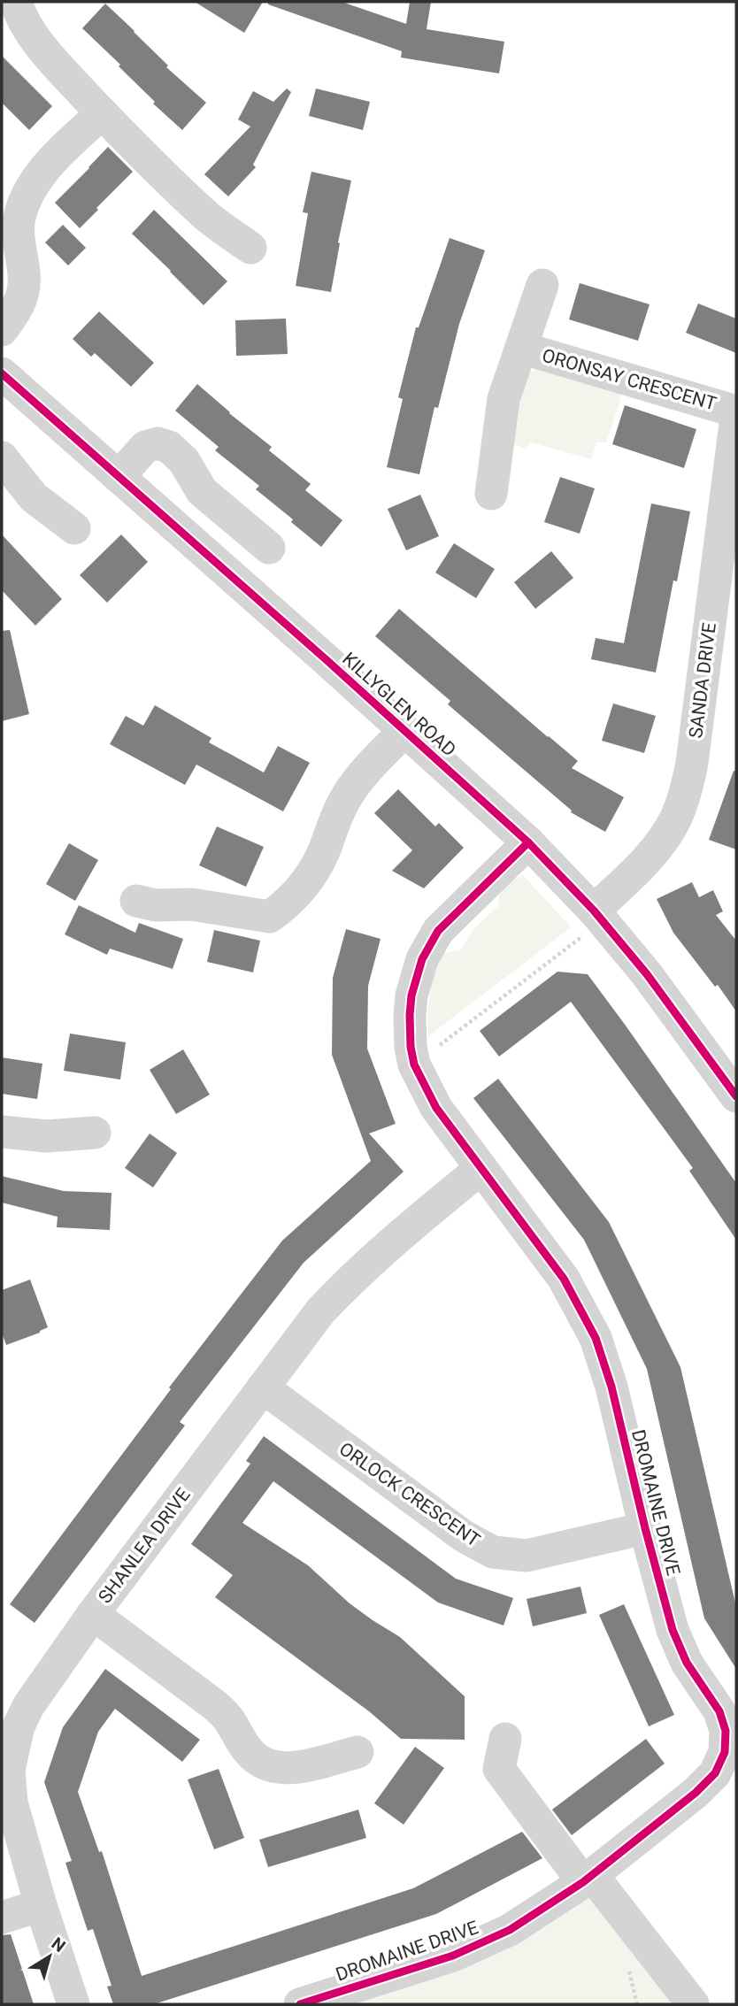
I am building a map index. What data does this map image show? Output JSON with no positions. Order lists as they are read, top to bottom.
{
  "streets": {
    "street": [
      "ORONSAY CRESCENT",
      "SANDA DRIVE",
      "KILLYGLEN ROAD",
      "ORLOCK CRESCENT",
      "DROMAINE DRIVE",
      "SHANLEA DRIVE"
    ]
  },
  "crossings": [
    ["SANDA DRIVE", "KILLYGLEN ROAD"],
    ["KILLYGLEN ROAD", "DROMAINE DRIVE"],
    ["ORLOCK CRESCENT", "DROMAINE DRIVE"],
    ["ORLOCK CRESCENT", "SHANLEA DRIVE"],
    ["DROMAINE DRIVE", "SHANLEA DRIVE"]
  ],
  "north": "top right"
}
